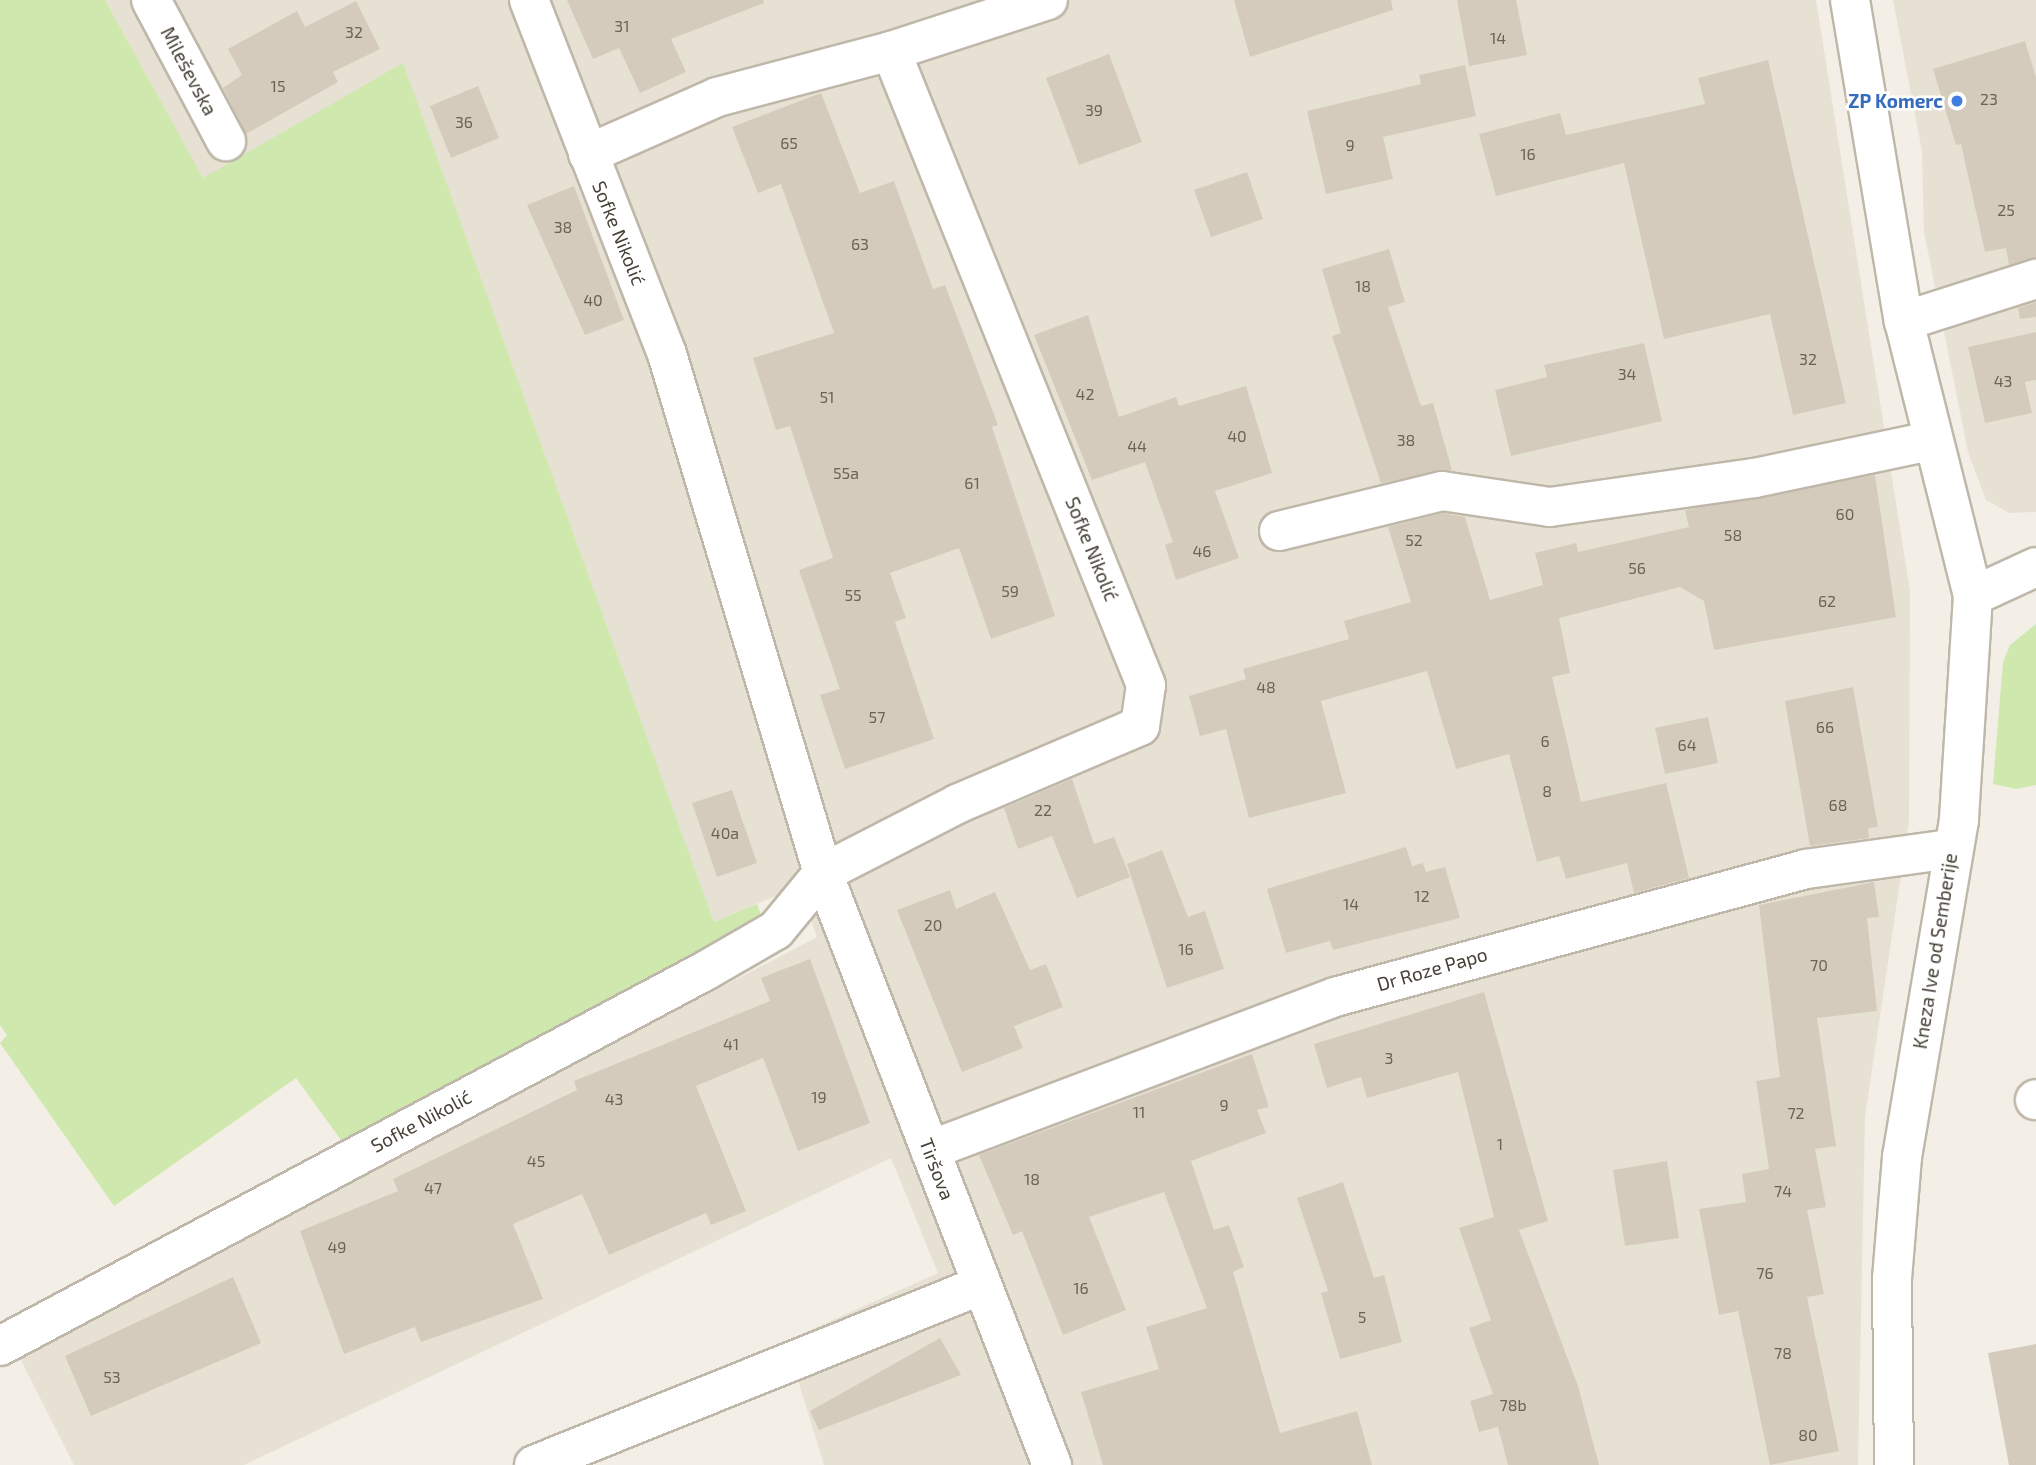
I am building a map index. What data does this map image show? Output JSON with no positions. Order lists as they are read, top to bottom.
{
  "streets": {
    "street": [
      "Mileševska",
      "Sofke Nikolić",
      "Kneza Ive od Semberije",
      "Dr Roze Papo",
      "Tiršova"
    ]
  },
  "crossings": [
    ["Sofke Nikolić", "Tiršova"],
    ["Kneza Ive od Semberije", "Dr Roze Papo"],
    ["Dr Roze Papo", "Tiršova"]
  ],
  "places": ["ZP Komerc"],
  "house_numbers": [
    "31",
    "32",
    "14",
    "15",
    "23",
    "39",
    "36",
    "65",
    "9",
    "16",
    "25",
    "38",
    "63",
    "18",
    "40",
    "32",
    "34",
    "43",
    "42",
    "51",
    "40",
    "38",
    "44",
    "55a",
    "61",
    "60",
    "58",
    "52",
    "46",
    "56",
    "59",
    "55",
    "62",
    "48",
    "57",
    "66",
    "6",
    "64",
    "8",
    "68",
    "22",
    "40a",
    "12",
    "14",
    "20",
    "16",
    "70",
    "41",
    "3",
    "19",
    "43",
    "9",
    "11",
    "72",
    "1",
    "45",
    "18",
    "47",
    "74",
    "49",
    "76",
    "16",
    "5",
    "78",
    "53",
    "78b",
    "80"
  ]
}
